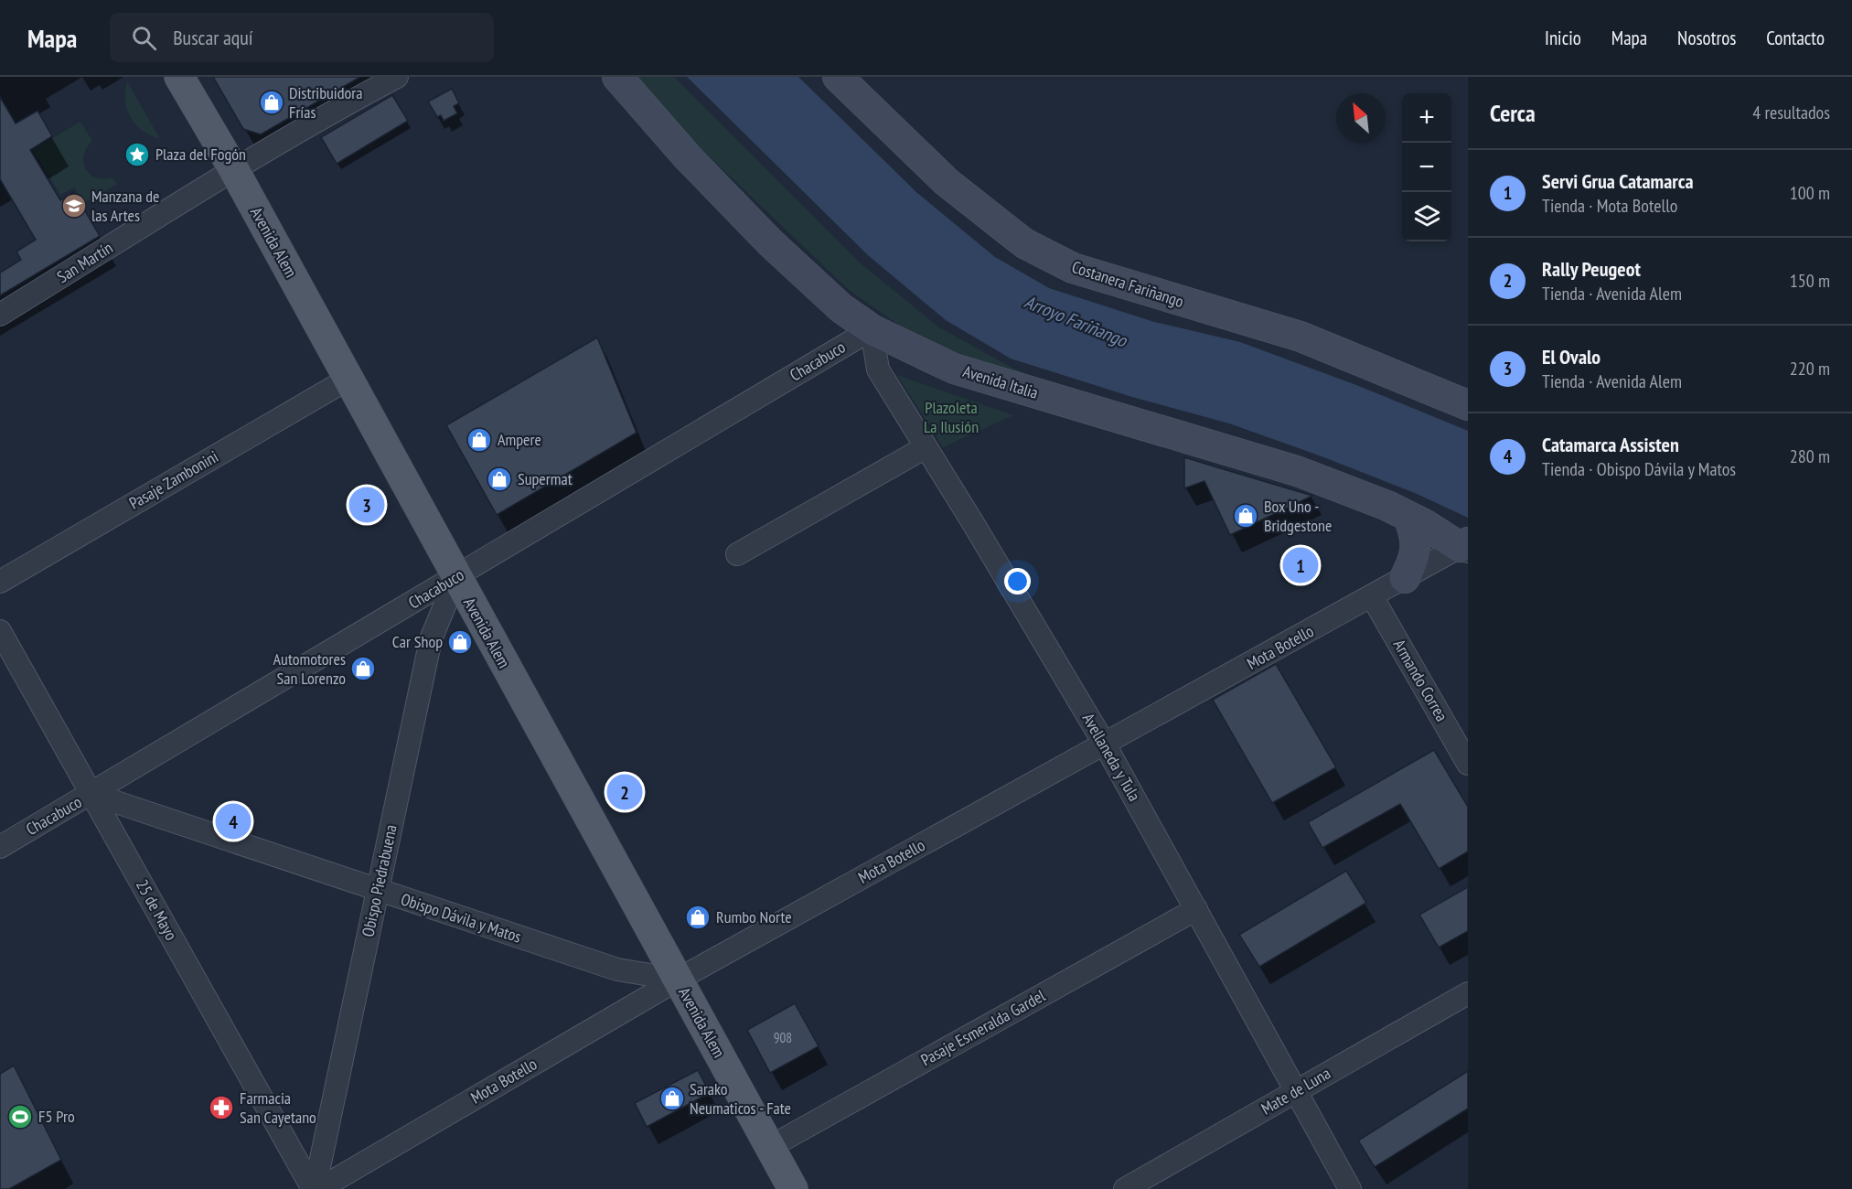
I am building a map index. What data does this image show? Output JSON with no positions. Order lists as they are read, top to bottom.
{
  "streets": {
    "main road": ["Avenida Alem"],
    "street": [
      "San Martín",
      "Costanera Fariñango",
      "Chacabuco",
      "Avenida Italia",
      "Pasaje Zambonini",
      "Mota Botello",
      "Armando Correa",
      "Avellaneda y Tula",
      "Obispo Piedrabuena",
      "25 de Mayo",
      "Obispo Dávila y Matos",
      "Pasaje Esmeralda Gardel",
      "Mate de Luna"
    ]
  },
  "crossings": [
    ["Avenida Alem", "San Martín"],
    ["Avenida Alem", "Chacabuco"],
    ["Avenida Alem", "Pasaje Zambonini"],
    ["Avenida Alem", "Mota Botello"],
    ["Avenida Alem", "Obispo Piedrabuena"],
    ["Avenida Alem", "Obispo Dávila y Matos"],
    ["Avenida Alem", "Pasaje Esmeralda Gardel"],
    ["Chacabuco", "Avenida Italia"],
    ["Chacabuco", "Avellaneda y Tula"],
    ["Chacabuco", "Obispo Piedrabuena"],
    ["Chacabuco", "25 de Mayo"],
    ["Chacabuco", "Obispo Dávila y Matos"],
    ["Avenida Italia", "Mota Botello"],
    ["Avenida Italia", "Avellaneda y Tula"],
    ["Mota Botello", "Armando Correa"],
    ["Mota Botello", "Avellaneda y Tula"],
    ["Mota Botello", "Obispo Dávila y Matos"],
    ["Avellaneda y Tula", "Pasaje Esmeralda Gardel"],
    ["Avellaneda y Tula", "Mate de Luna"],
    ["Obispo Piedrabuena", "25 de Mayo"],
    ["Obispo Piedrabuena", "Obispo Dávila y Matos"],
    ["25 de Mayo", "Obispo Dávila y Matos"]
  ],
  "water": ["Arroyo Fariñango"],
  "parks": ["Plazoleta La Ilusión"],
  "places": {
    "shop": [
      "Distribuidora Frías",
      "Ampere",
      "Supermat",
      "Box Uno - Bridgestone",
      "Car Shop",
      "Automotores San Lorenzo",
      "Rumbo Norte",
      "Sarako Neumaticos - Fate"
    ],
    "place": ["Plaza del Fogón"],
    "school or university": ["Manzana de las Artes"],
    "pharmacy": ["Farmacia San Cayetano"],
    "sports": ["F5 Pro"]
  },
  "house_numbers": ["908"],
  "north": "top left",
  "page": {
    "header": "Mapa",
    "search": "Buscar aquí",
    "nav": [
      "Inicio",
      "Mapa",
      "Nosotros",
      "Contacto"
    ],
    "heading": ["Cerca", "4 resultados"],
    "map_buttons": ["+", "−"],
    "list": [
      {
        "mark": "1",
        "name": "Servi Grua Catamarca",
        "note": "Tienda · Mota Botello",
        "value": "100 m"
      },
      {
        "mark": "2",
        "name": "Rally Peugeot",
        "note": "Tienda · Avenida Alem",
        "value": "150 m"
      },
      {
        "mark": "3",
        "name": "El Ovalo",
        "note": "Tienda · Avenida Alem",
        "value": "220 m"
      },
      {
        "mark": "4",
        "name": "Catamarca Assisten",
        "note": "Tienda · Obispo Dávila y Matos",
        "value": "280 m"
      }
    ],
    "pins": [
      "3",
      "1",
      "2",
      "4"
    ]
  }
}
